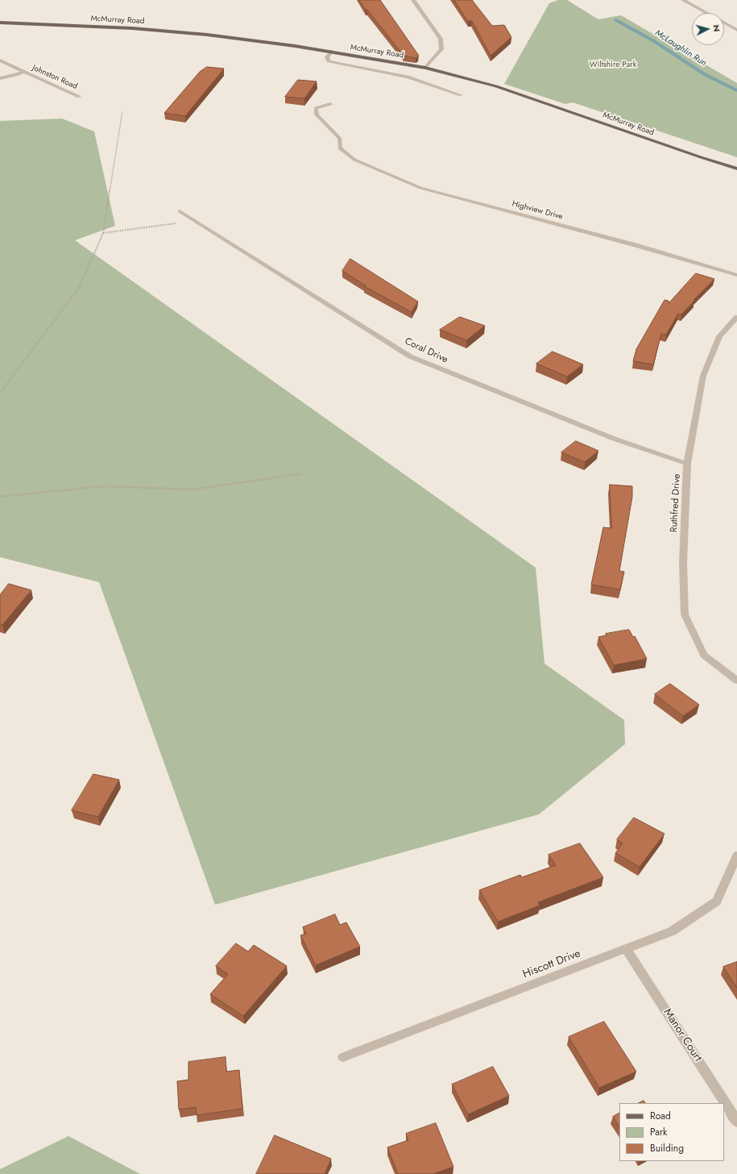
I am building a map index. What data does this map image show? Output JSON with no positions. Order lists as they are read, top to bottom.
{
  "streets": {
    "main road": ["McMurray Road"],
    "street": [
      "Johnston Road",
      "Highview Drive",
      "Coral Drive",
      "Ruthfred Drive",
      "Hiscott Drive",
      "Manor Court"
    ]
  },
  "crossings": [
    ["Coral Drive", "Ruthfred Drive"],
    ["Hiscott Drive", "Manor Court"]
  ],
  "water": ["McLaughlin Run"],
  "parks": ["Wiltshire Park"],
  "legend": ["Road", "Park", "Building"],
  "north": "right"
}
